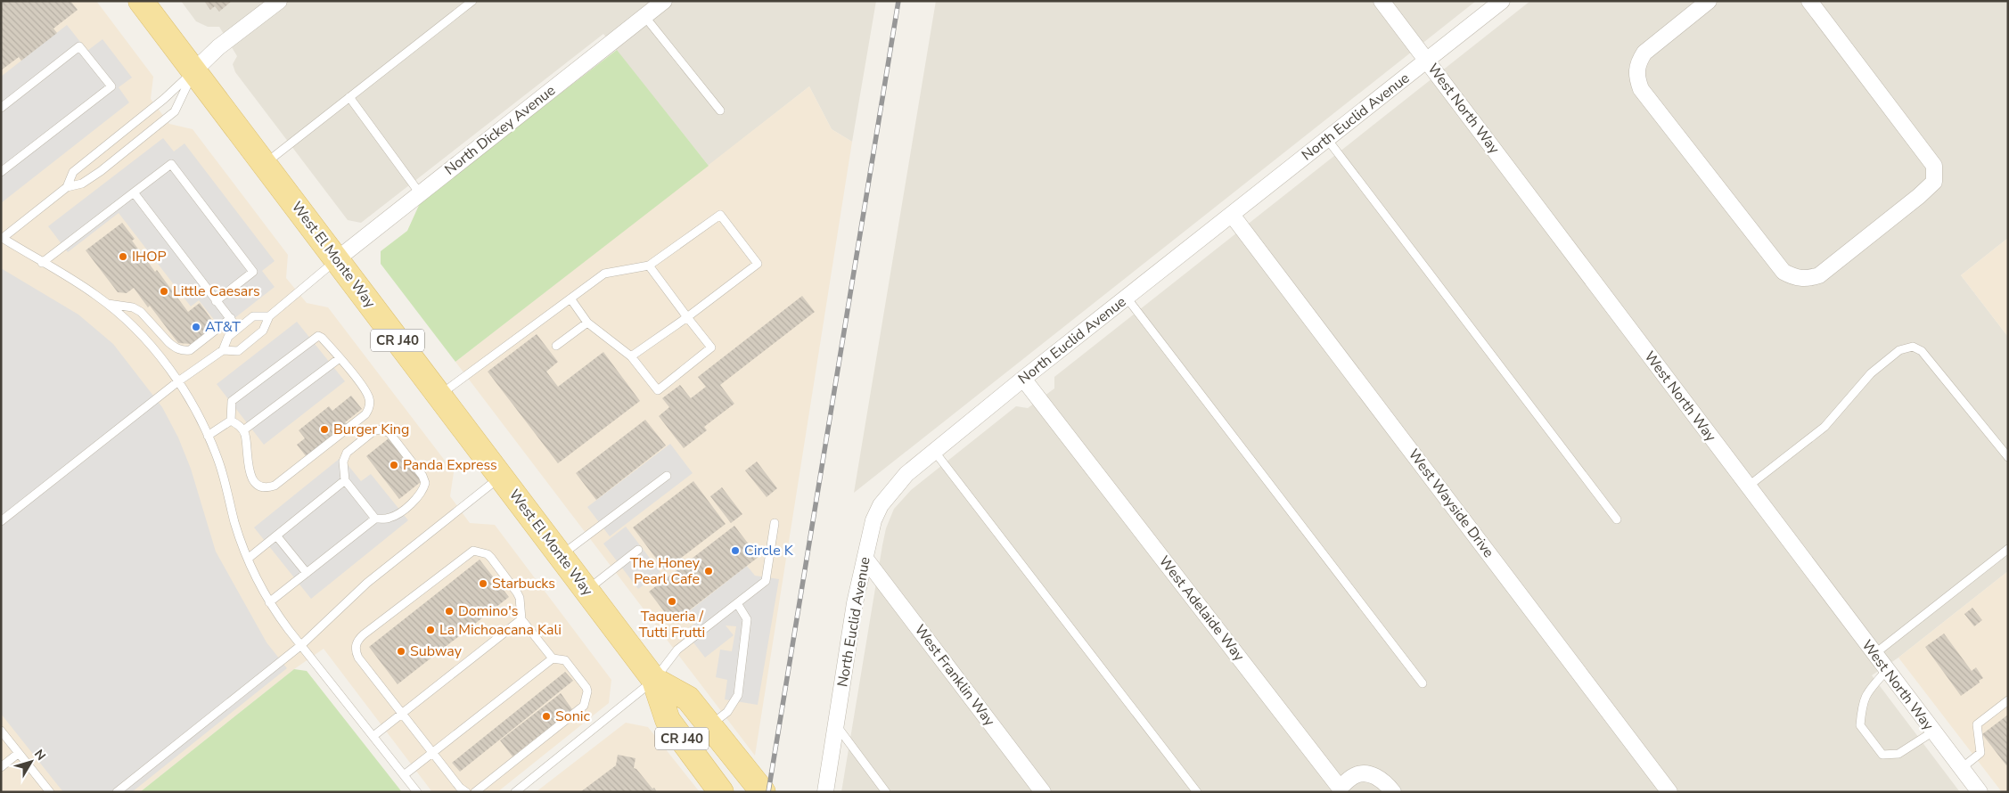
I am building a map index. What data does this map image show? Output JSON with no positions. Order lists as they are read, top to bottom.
{
  "streets": {
    "main road": ["West El Monte Way", "CR J40"],
    "street": [
      "West North Way",
      "North Euclid Avenue",
      "North Dickey Avenue",
      "West Wayside Drive",
      "West Adelaide Way",
      "West Franklin Way"
    ]
  },
  "crossings": [
    ["West North Way", "North Euclid Avenue"],
    ["North Euclid Avenue", "West Wayside Drive"],
    ["North Euclid Avenue", "West Adelaide Way"],
    ["North Euclid Avenue", "West Franklin Way"],
    ["North Dickey Avenue", "West El Monte Way"]
  ],
  "places": [
    "IHOP",
    "Little Caesars",
    "AT&T",
    "Burger King",
    "Panda Express",
    "Circle K",
    "The Honey Pearl Cafe",
    "Starbucks",
    "Taqueria / Tutti Frutti",
    "Domino's",
    "La Michoacana Kali",
    "Subway",
    "Sonic"
  ],
  "north": "top right"
}
